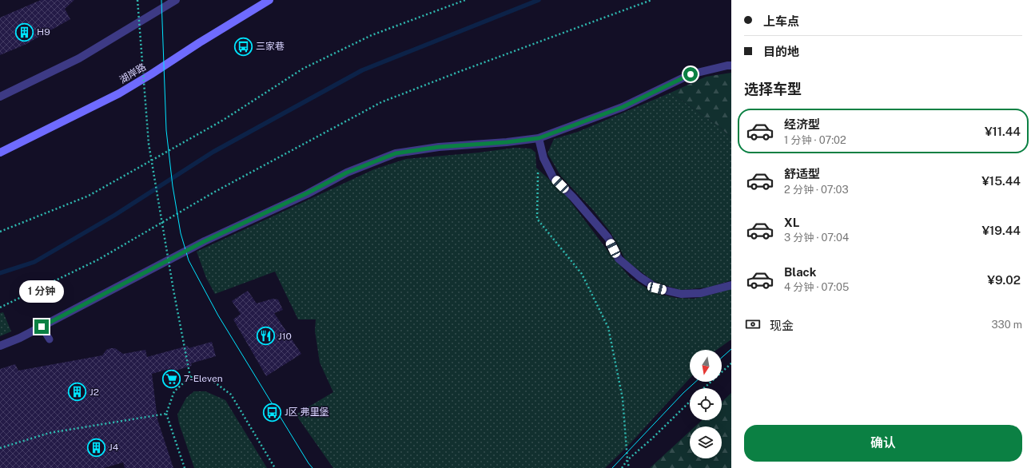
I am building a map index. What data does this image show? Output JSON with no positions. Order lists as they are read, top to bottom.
{
  "streets": {
    "street": ["湖岸路"]
  },
  "places": {
    "building": ["H9", "J2", "J4"],
    "bus stop": ["三家巷", "J区 弗里堡"],
    "restaurant": ["J10"],
    "supermarket": ["7-Eleven"]
  },
  "north": "bottom",
  "page": {
    "banner": ["上车点", "目的地"],
    "heading": "选择车型",
    "list": [
      {
        "name": "经济型",
        "note": "1 分钟 · 07:02",
        "value": "¥11.44"
      },
      {
        "name": "舒适型",
        "note": "2 分钟 · 07:03",
        "value": "¥15.44"
      },
      {
        "name": "XL",
        "note": "3 分钟 · 07:04",
        "value": "¥19.44"
      },
      {
        "name": "Black",
        "note": "4 分钟 · 07:05",
        "value": "¥9.02"
      }
    ],
    "bubble": "1 分钟",
    "pay": ["现金", "330 m"],
    "buttons": "确认"
  }
}
